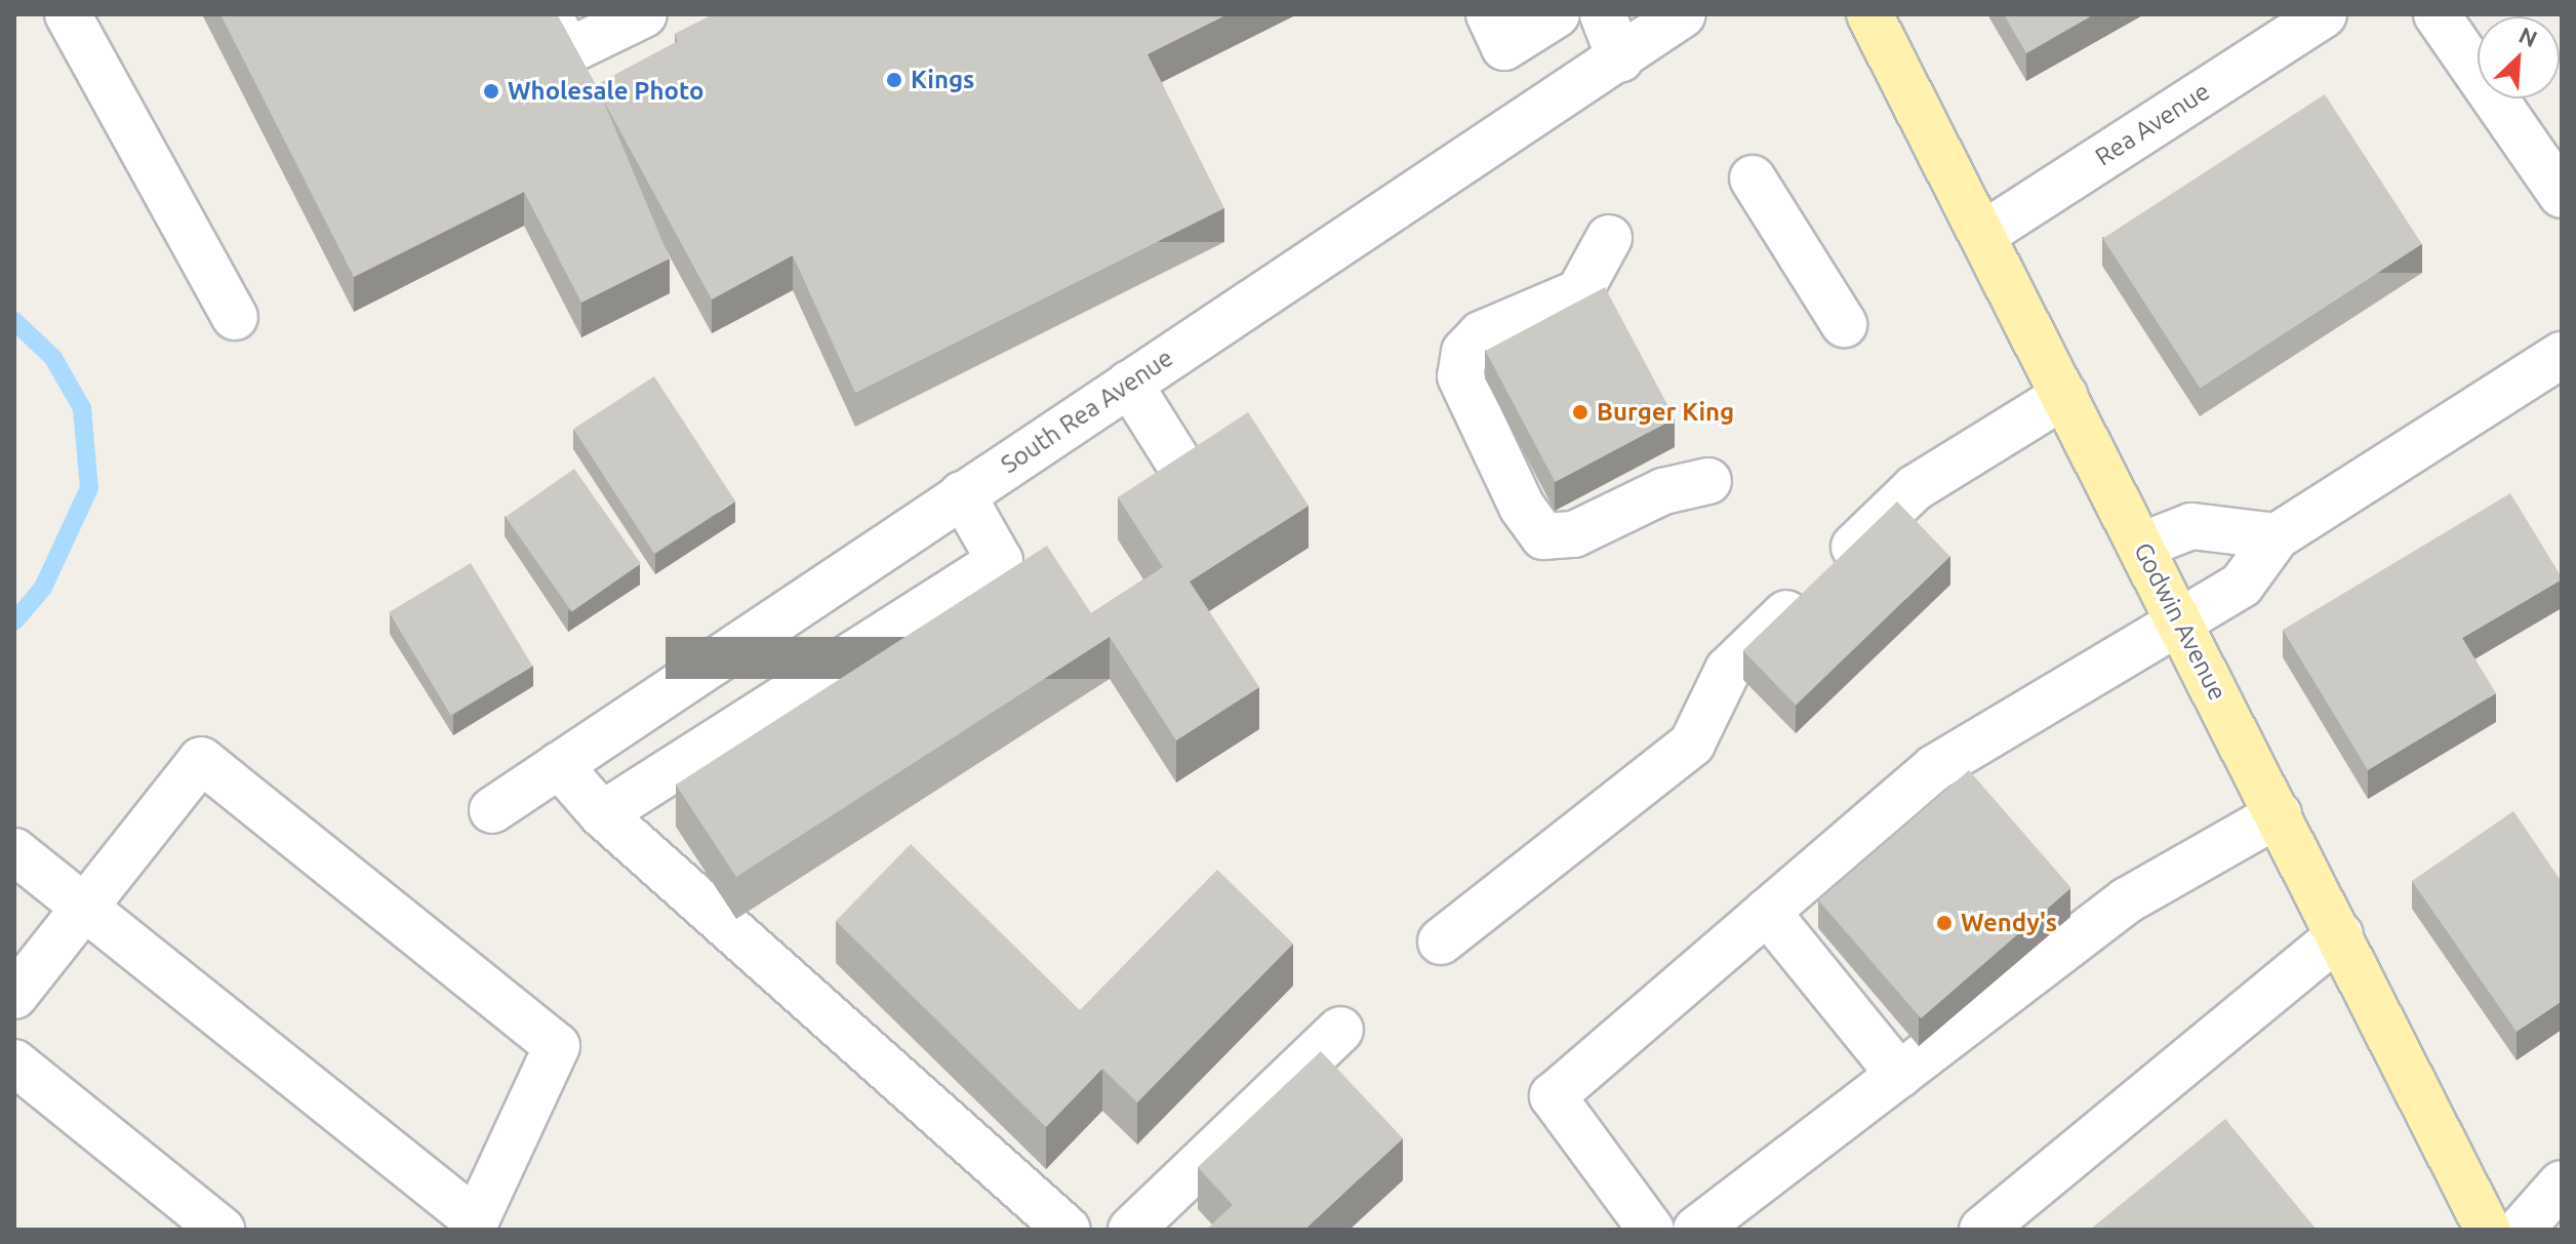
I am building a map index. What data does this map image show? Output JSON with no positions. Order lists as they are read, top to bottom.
{
  "streets": {
    "main road": ["Godwin Avenue"],
    "street": ["Rea Avenue", "South Rea Avenue"]
  },
  "crossings": [
    ["Rea Avenue", "Godwin Avenue"]
  ],
  "places": [
    "Kings",
    "Wholesale Photo",
    "Burger King",
    "Wendy's"
  ],
  "north": "top right"
}
